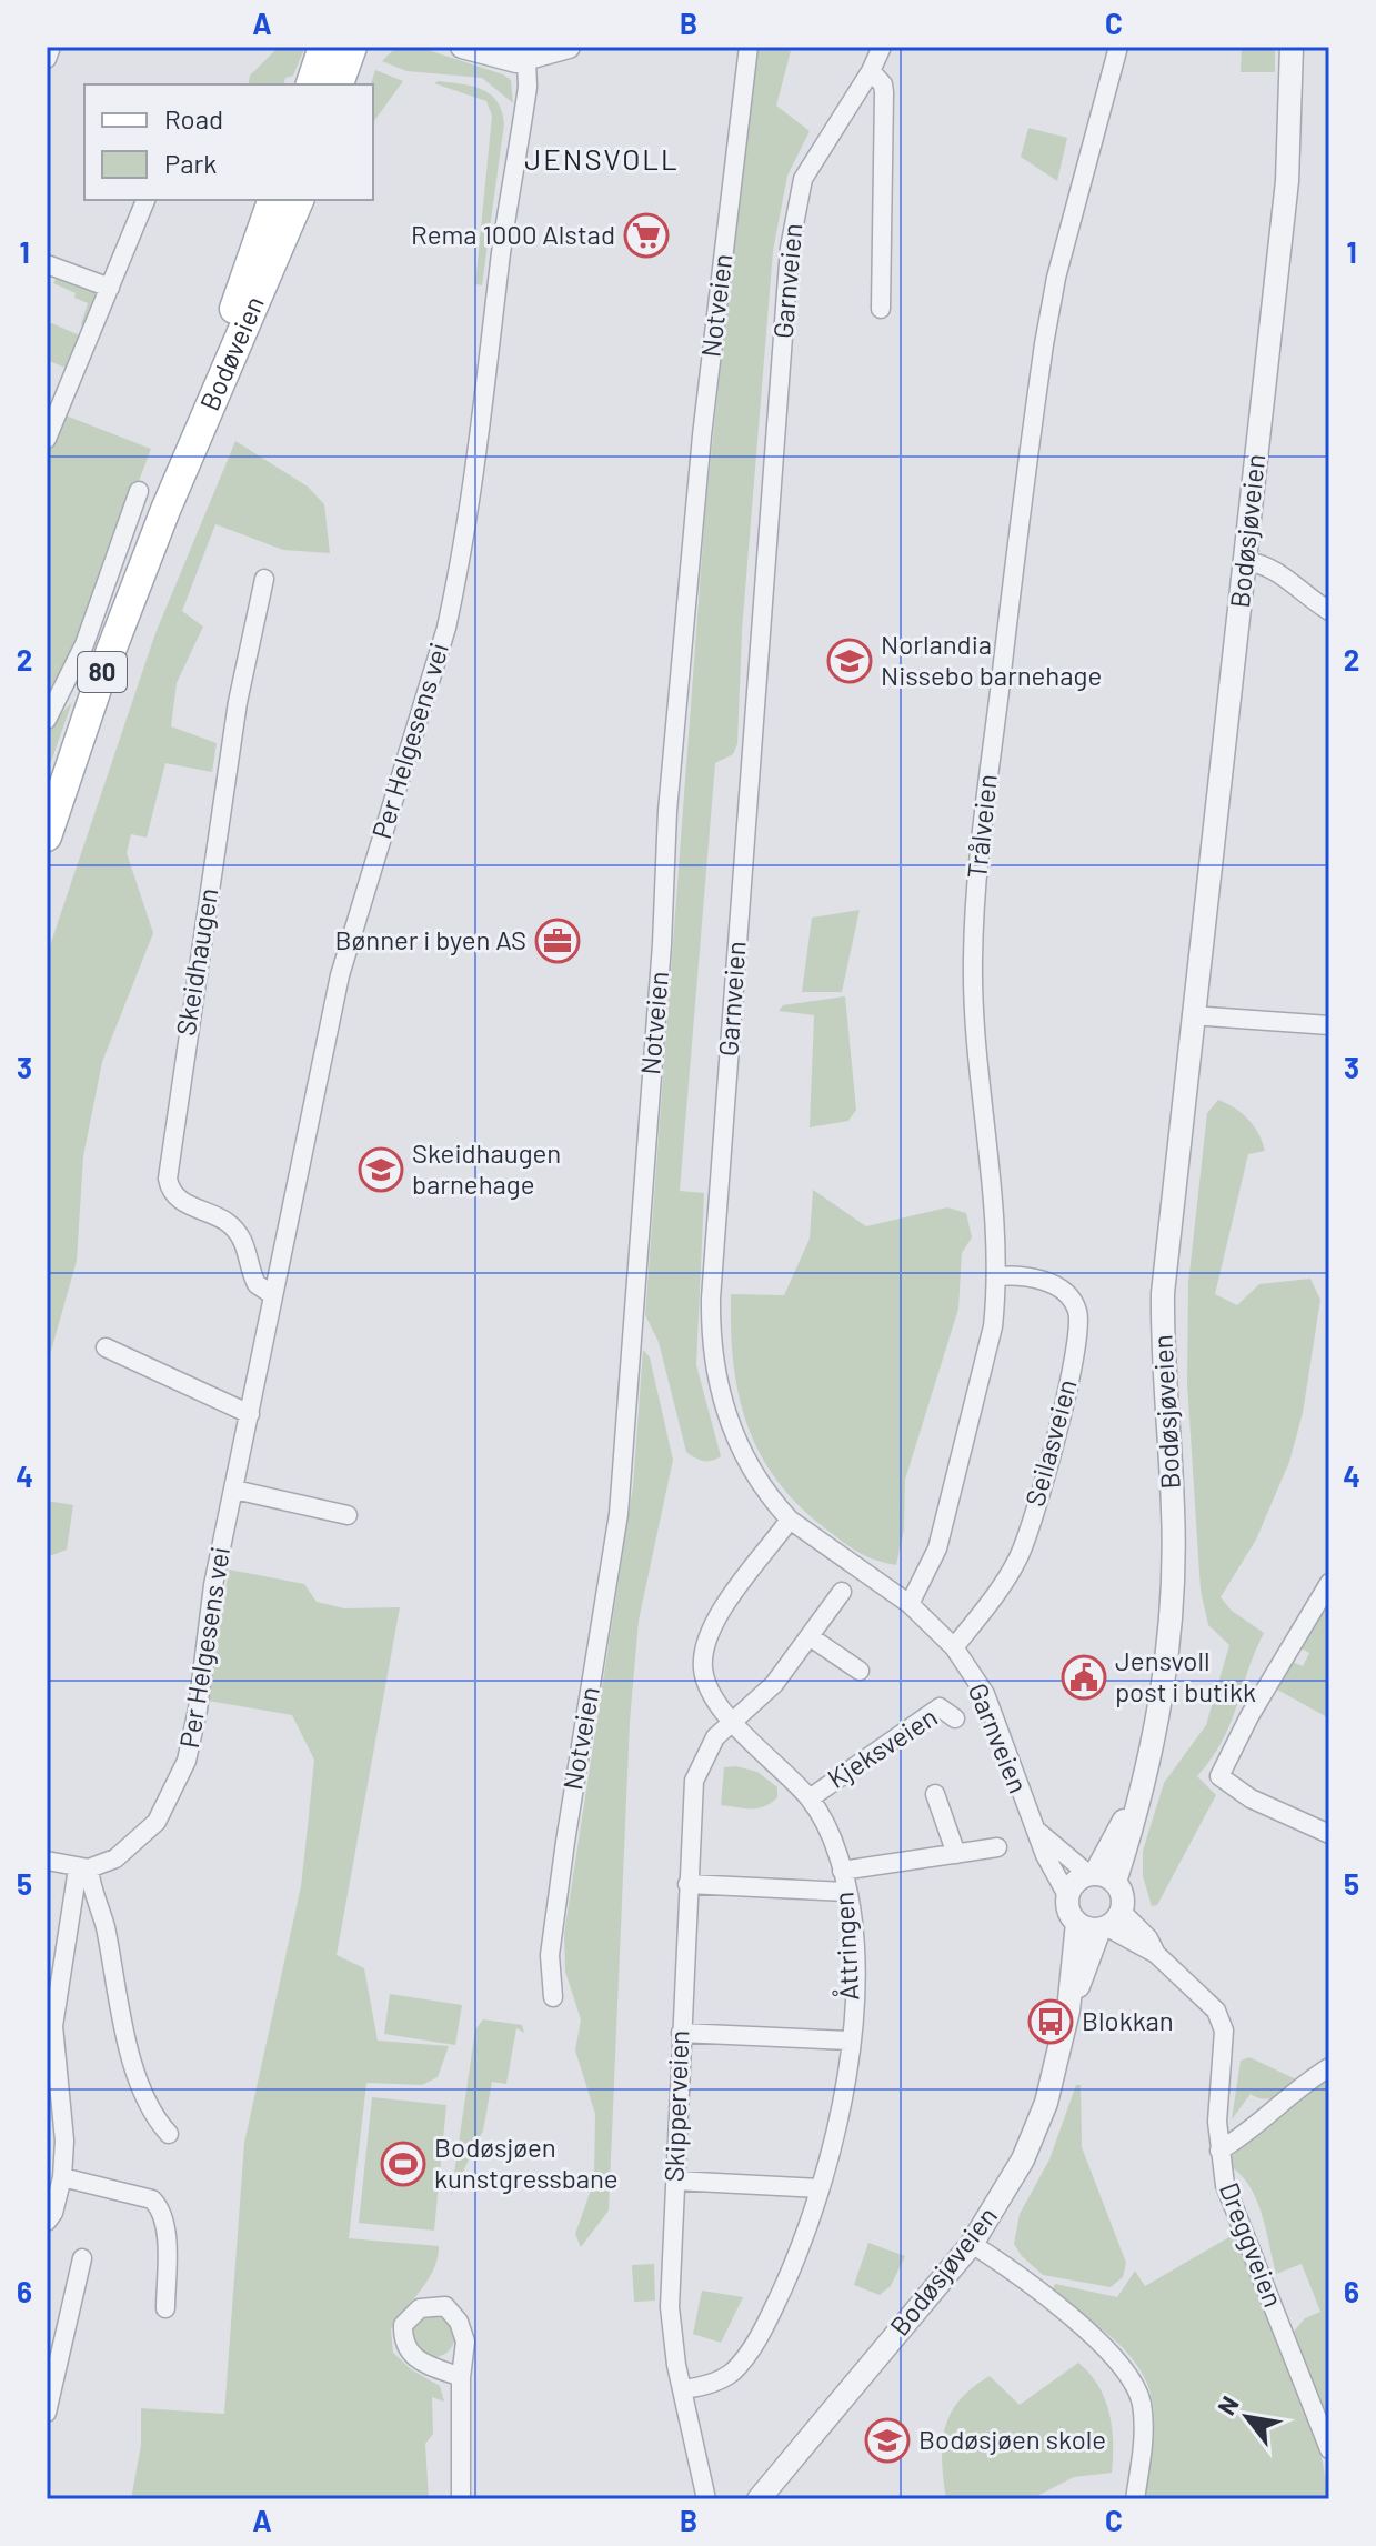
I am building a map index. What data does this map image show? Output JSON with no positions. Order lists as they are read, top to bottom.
{
  "streets": {
    "main road": ["Bodøveien", "80"],
    "street": [
      "Garnveien",
      "Notveien",
      "Bodøsjøveien",
      "Per Helgesens vei",
      "Trålveien",
      "Skeidhaugen",
      "Seilasveien",
      "Kjeksveien",
      "Åttringen",
      "Skipperveien",
      "Dreggveien"
    ]
  },
  "crossings": [
    ["Garnveien", "Bodøsjøveien"],
    ["Garnveien", "Trålveien"],
    ["Garnveien", "Seilasveien"],
    ["Garnveien", "Åttringen"],
    ["Garnveien", "Dreggveien"],
    ["Bodøsjøveien", "Dreggveien"],
    ["Per Helgesens vei", "Skeidhaugen"],
    ["Trålveien", "Seilasveien"],
    ["Kjeksveien", "Åttringen"],
    ["Åttringen", "Skipperveien"]
  ],
  "districts": ["JENSVOLL"],
  "places": {
    "supermarket": ["Rema 1000 Alstad"],
    "school or university": ["Norlandia Nissebo barnehage", "Skeidhaugen barnehage", "Bodøsjøen skole"],
    "office": ["Bønner i byen AS"],
    "public building": ["Jensvoll post i butikk"],
    "bus stop": ["Blokkan"],
    "sports": ["Bodøsjøen kunstgressbane"]
  },
  "legend": ["Road", "Park"],
  "north": "top left",
  "grid": {
    "columns": ["A", "B", "C"],
    "rows": [
      "1",
      "2",
      "3",
      "4",
      "5",
      "6"
    ]
  }
}
